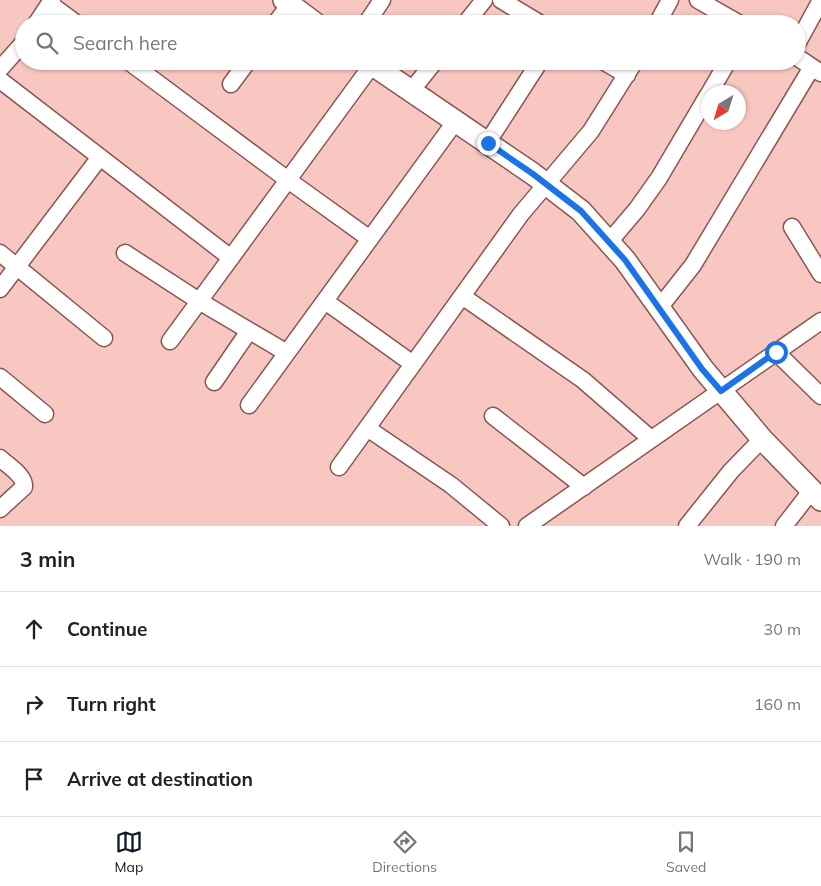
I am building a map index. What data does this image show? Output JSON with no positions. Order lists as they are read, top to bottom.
{
  "north": "bottom left",
  "page": {
    "search": "Search here",
    "heading": ["3 min", "Walk · 190 m"],
    "list": [
      ["Continue", "30 m"],
      ["Turn right", "160 m"],
      "Arrive at destination"
    ],
    "nav": ["Map", "Directions", "Saved"]
  }
}
